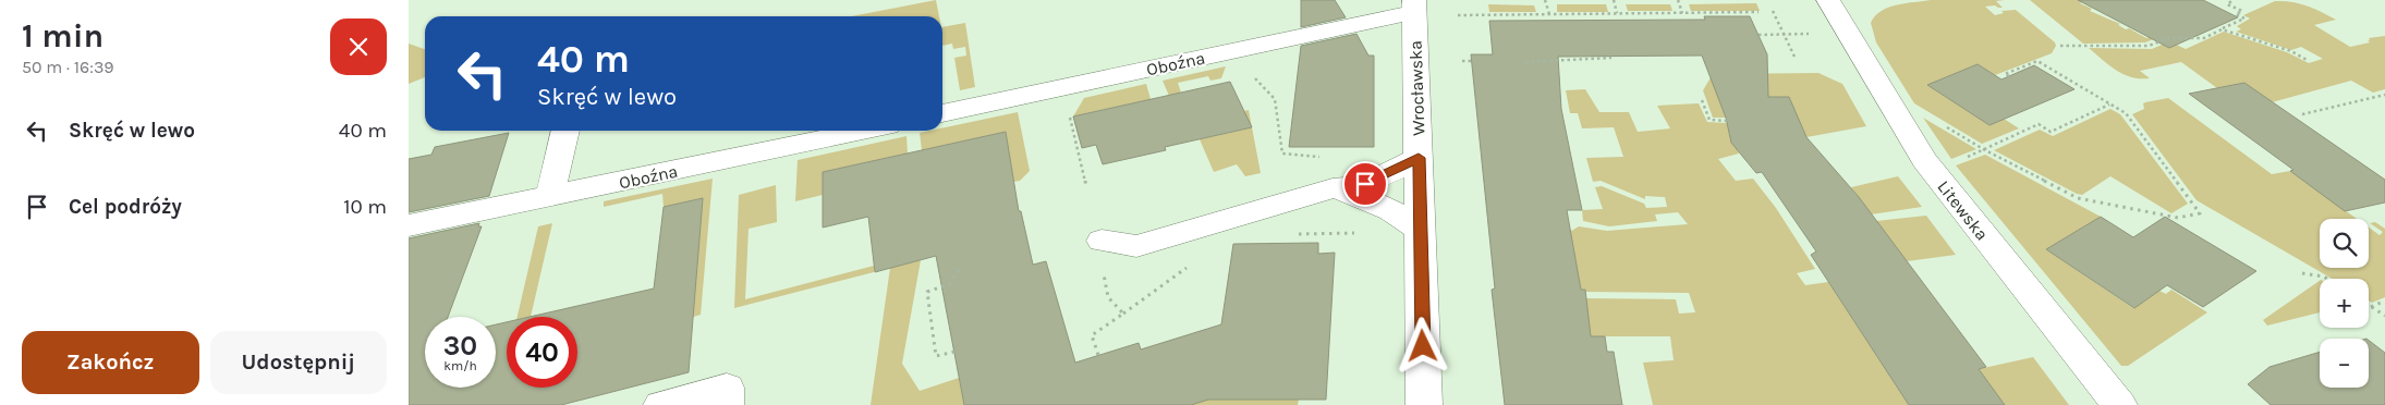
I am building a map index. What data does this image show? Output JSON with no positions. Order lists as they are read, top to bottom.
{
  "streets": {
    "street": ["Oboźna", "Wrocławska", "Litewska"]
  },
  "crossings": [
    ["Oboźna", "Wrocławska"]
  ],
  "page": {
    "heading": ["1 min", "50 m · 16:39"],
    "turn": ["40 m", "Skręć w lewo"],
    "list": [
      {
        "name": "Skręć w lewo",
        "value": "40 m"
      },
      {
        "name": "Cel podróży",
        "value": "10 m"
      }
    ],
    "map_buttons": ["+", "−"],
    "speed": "30 km/h",
    "limit": "40",
    "buttons": ["Zakończ", "Udostępnij"]
  }
}
